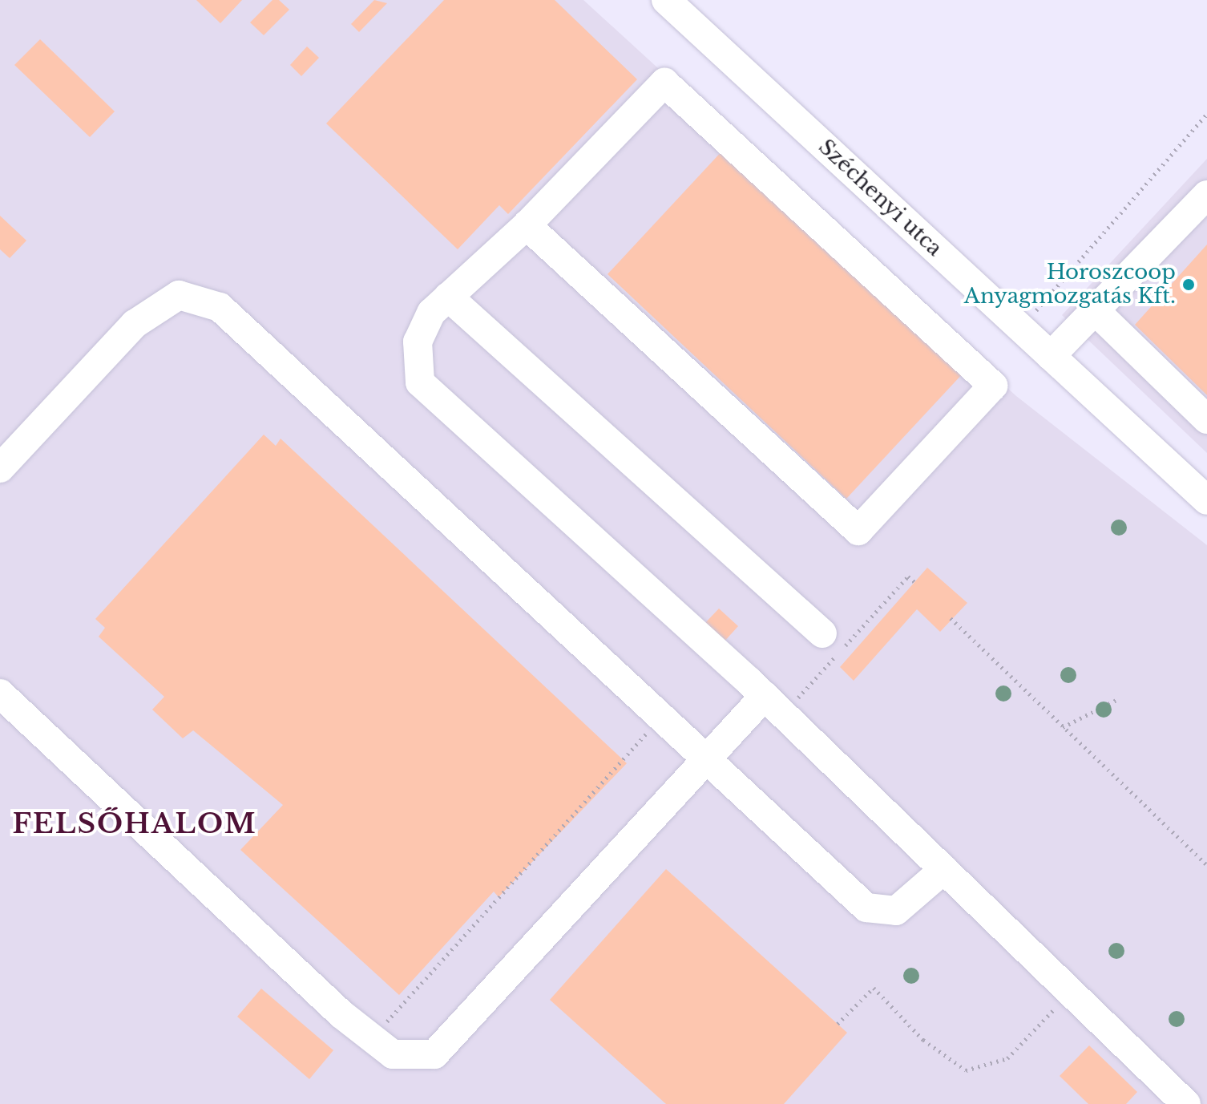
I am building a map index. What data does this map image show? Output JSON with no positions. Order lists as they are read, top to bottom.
{
  "streets": {
    "street": ["Széchenyi utca"]
  },
  "districts": ["FELSŐHALOM"],
  "places": ["Horoszcoop Anyagmozgatás Kft."]
}
